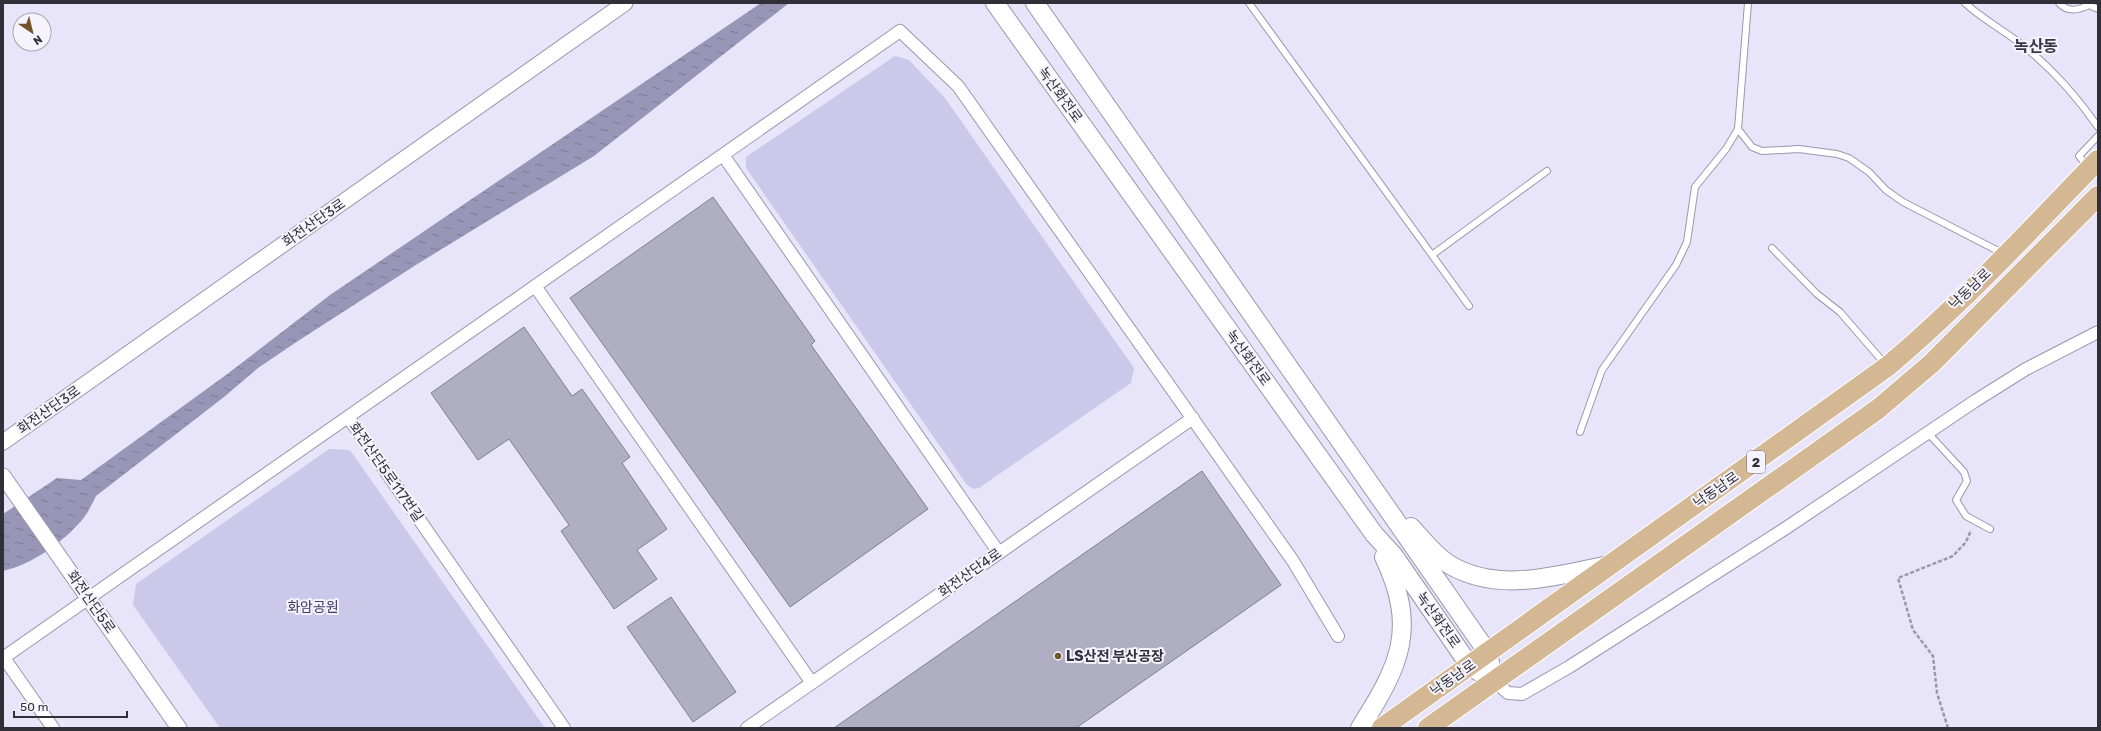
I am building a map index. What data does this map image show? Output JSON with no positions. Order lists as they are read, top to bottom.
{
  "streets": {
    "main road": ["녹산화전로", "낙동남로", "2"],
    "street": [
      "화전산단3로",
      "화전산단5로117번길",
      "화전산단4로",
      "화전산단5로"
    ]
  },
  "crossings": [
    ["녹산화전로", "낙동남로"],
    ["화전산단5로117번길", "화전산단5로"]
  ],
  "districts": ["녹산동"],
  "parks": ["화암공원"],
  "places": ["LS산전 부산공장"],
  "scale_bar": "50 m",
  "north": "bottom right"
}
